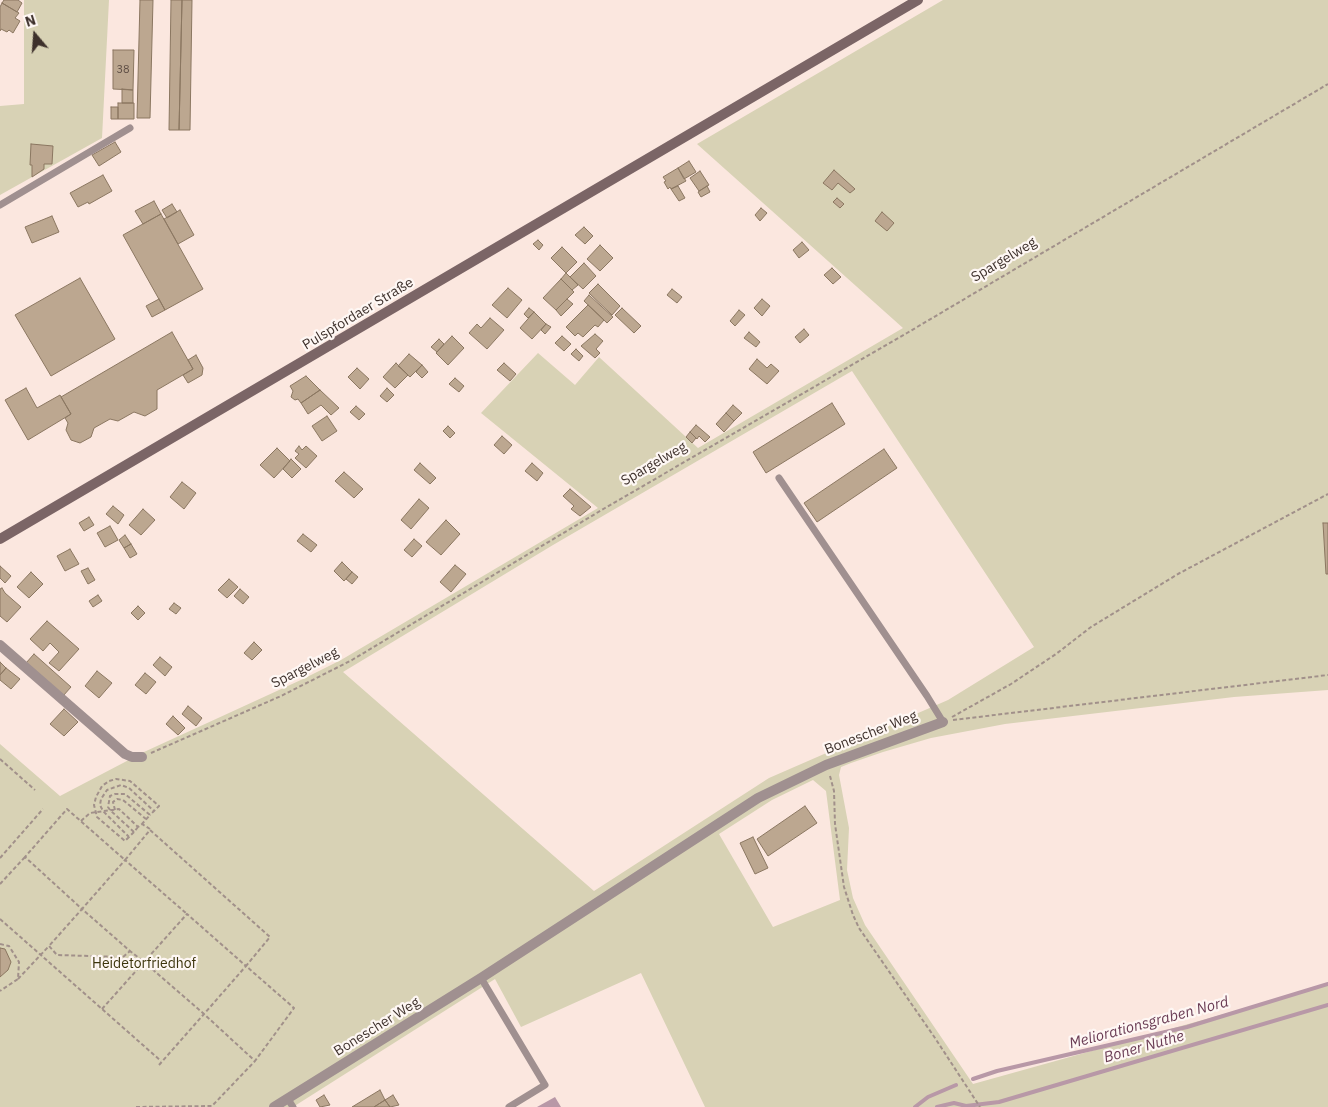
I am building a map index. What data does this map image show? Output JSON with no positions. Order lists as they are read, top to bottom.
{
  "streets": {
    "main road": ["Pulspfordaer Straße"],
    "street": ["Bonescher Weg"],
    "path": ["Spargelweg"]
  },
  "water": ["Meliorationsgraben Nord", "Boner Nuthe"],
  "parks": ["Heidetorfriedhof"],
  "house_numbers": ["38"],
  "north": "top"
}
